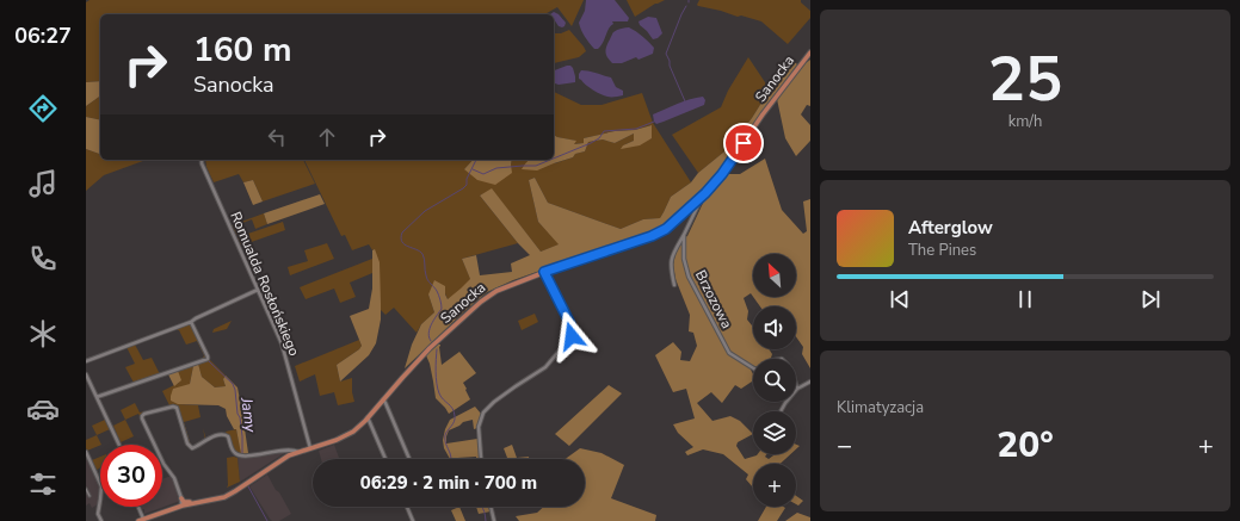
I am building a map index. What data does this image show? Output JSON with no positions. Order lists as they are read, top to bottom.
{
  "streets": {
    "main road": ["Sanocka"],
    "street": ["Romualda Rosłońskiego", "Brzozowa"]
  },
  "crossings": [
    ["Sanocka", "Romualda Rosłońskiego"],
    ["Sanocka", "Brzozowa"]
  ],
  "water": ["Jamy"],
  "north": "top left",
  "page": {
    "tabs": "06:27",
    "tile": [
      ["25", "km/h"],
      "Klimatyzacja"
    ],
    "turn": ["160 m", "Sanocka"],
    "song": ["Afterglow", "The Pines"],
    "map_buttons": "+",
    "heat": ["−", "20°", "+"],
    "limit": "30",
    "trip": "06:29 · 2 min · 700 m"
  }
}
